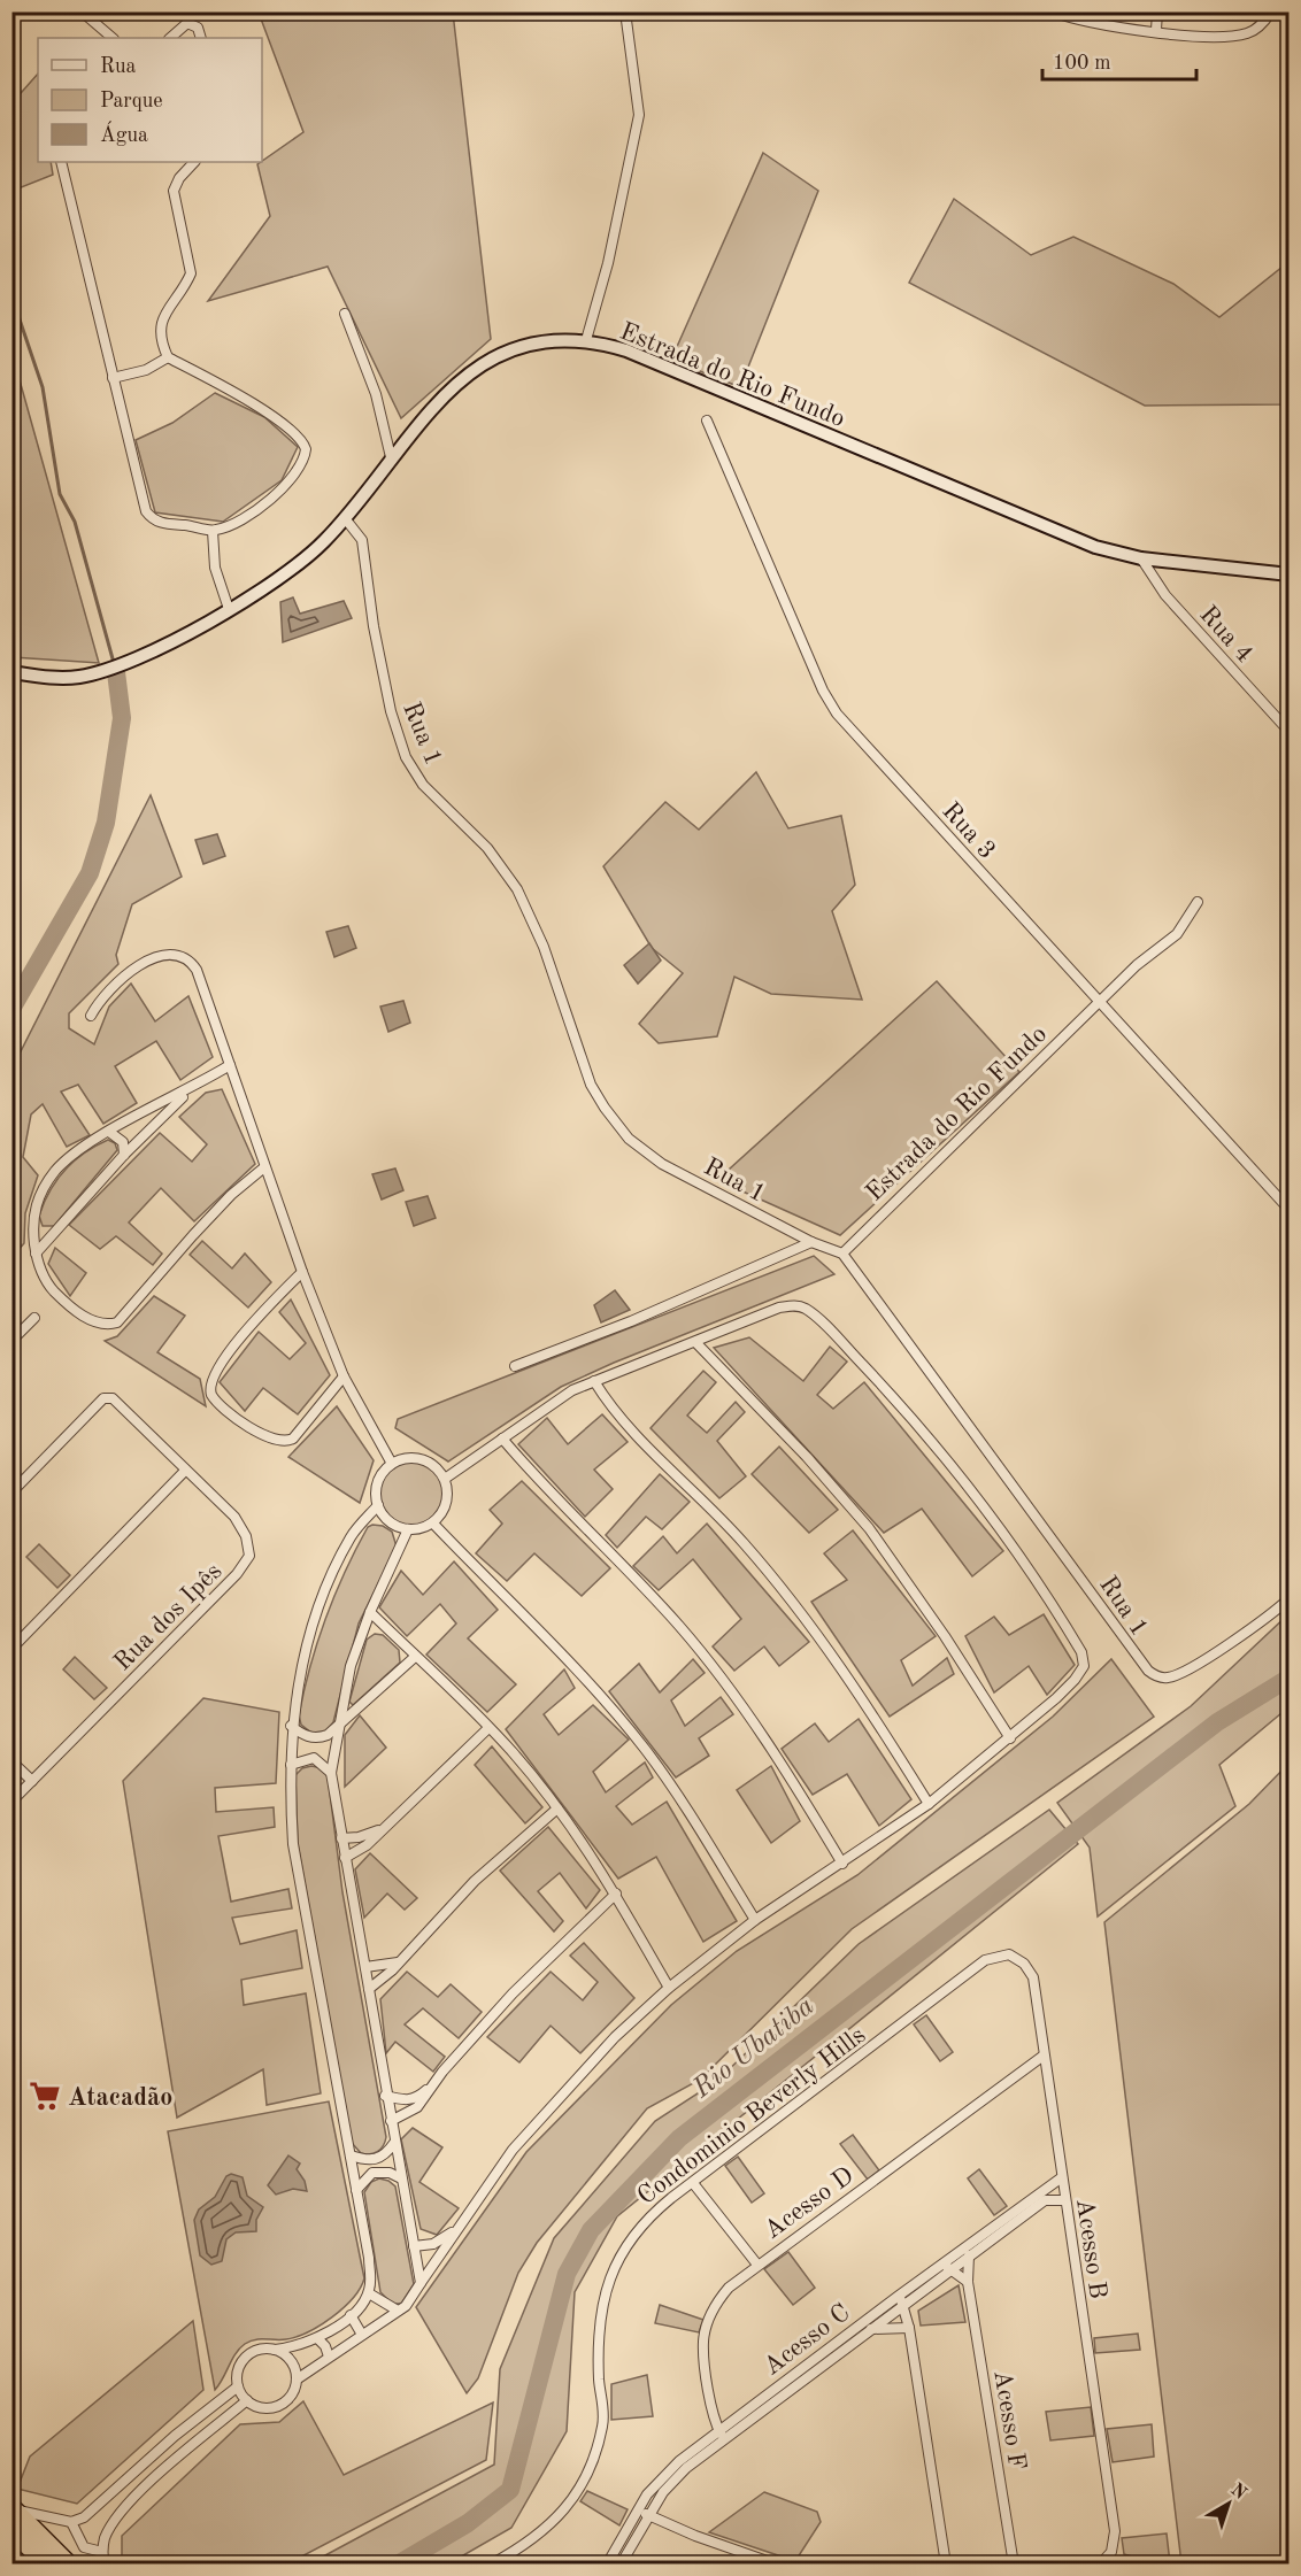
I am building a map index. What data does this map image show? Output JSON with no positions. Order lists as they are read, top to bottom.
{
  "streets": {
    "street": [
      "Estrada do Rio Fundo",
      "Rua 4",
      "Rua 1",
      "Rua 3",
      "Rua dos Ipês",
      "Condominio Beverly Hills",
      "Acesso D",
      "Acesso B",
      "Acesso C",
      "Acesso F"
    ]
  },
  "crossings": [
    ["Estrada do Rio Fundo", "Rua 4"],
    ["Estrada do Rio Fundo", "Rua 1"],
    ["Estrada do Rio Fundo", "Rua 3"],
    ["Condominio Beverly Hills", "Acesso B"],
    ["Acesso D", "Acesso B"],
    ["Acesso D", "Acesso C"],
    ["Acesso B", "Acesso C"],
    ["Acesso C", "Acesso F"]
  ],
  "water": ["Rio Ubatiba"],
  "places": {
    "supermarket": ["Atacadão"]
  },
  "legend": ["Rua", "Parque", "Água"],
  "scale_bar": "100 m",
  "north": "top right"
}
